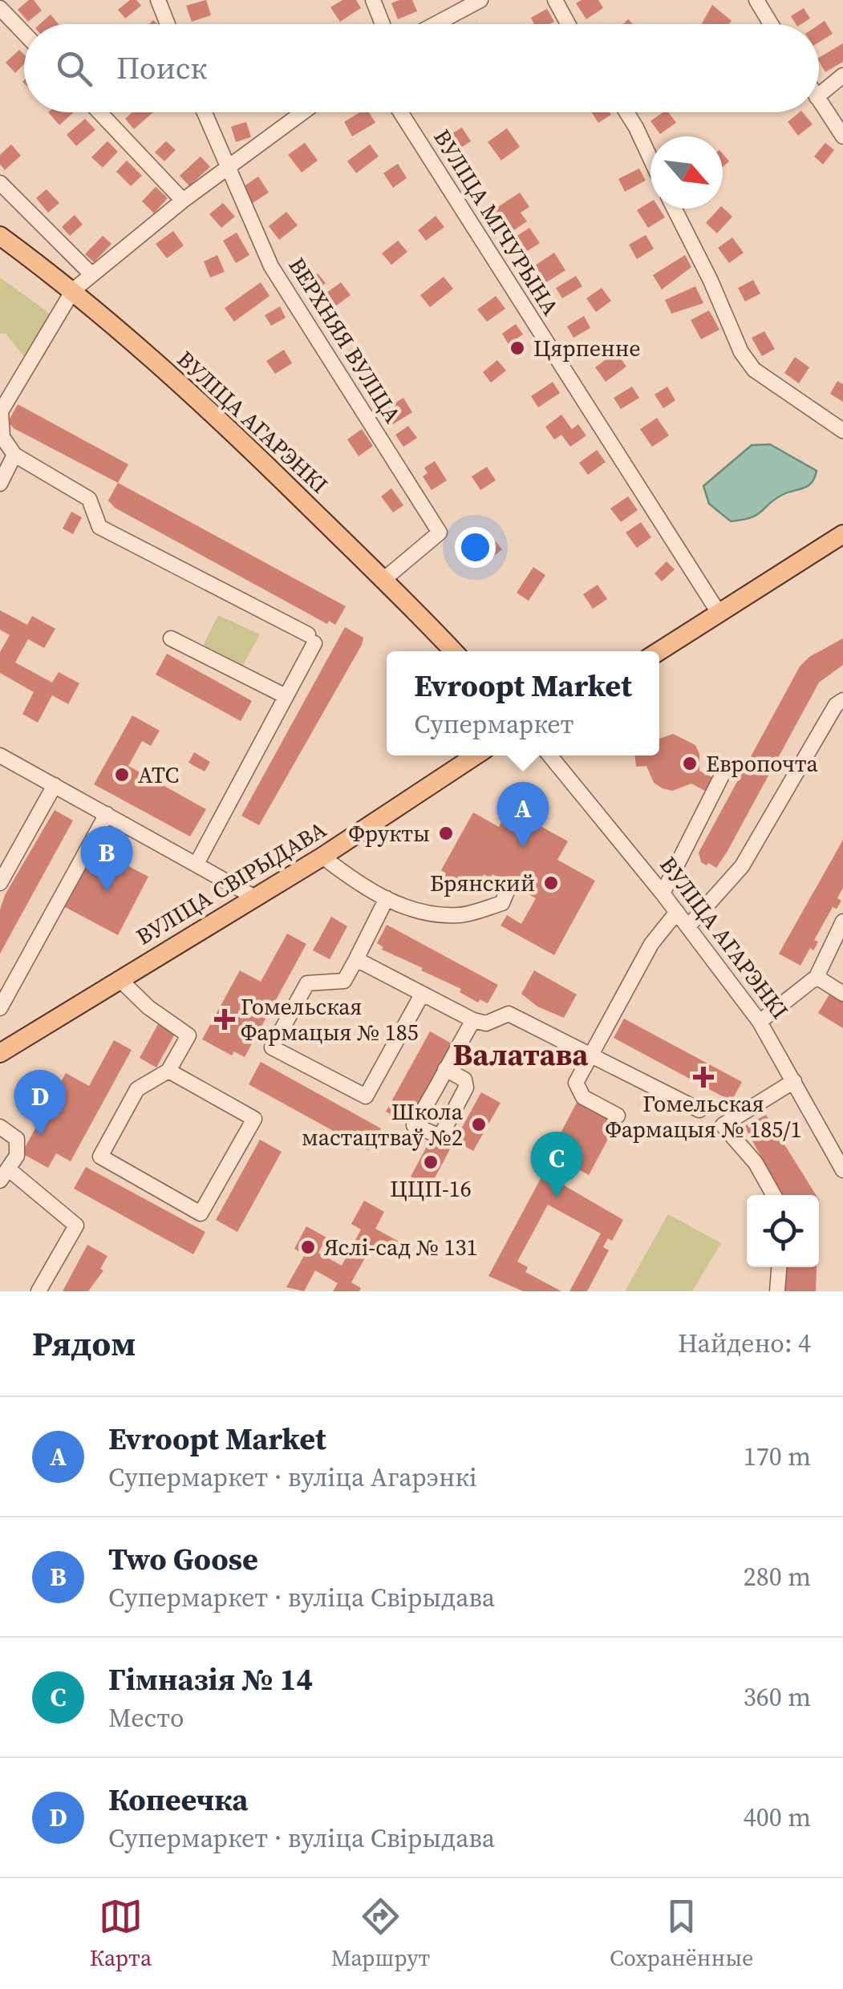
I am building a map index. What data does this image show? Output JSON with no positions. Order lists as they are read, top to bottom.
{
  "streets": {
    "main road": ["ВУЛІЦА АГАРЭНКІ", "ВУЛІЦА СВІРЫДАВА"],
    "street": ["ВУЛІЦА МІЧУРЫНА", "ВЕРХНЯЯ ВУЛІЦА"]
  },
  "crossings": [
    ["ВЕРХНЯЯ ВУЛІЦА", "ВУЛІЦА АГАРЭНКІ"]
  ],
  "districts": ["Валатава"],
  "places": {
    "other": [
      "Цярпенне",
      "Европочта",
      "АТС",
      "Фрукты",
      "Брянский",
      "Школа мастацтваў №2",
      "ЦЦП-16",
      "Яслі-сад № 131"
    ],
    "health": ["Гомельская Фармацыя № 185", "Гомельская Фармацыя № 185/1"]
  },
  "north": "bottom right",
  "page": {
    "search": "Поиск",
    "popup": ["Evroopt Market", "Супермаркет"],
    "pins": [
      "A",
      "B",
      "D",
      "C"
    ],
    "heading": ["Рядом", "Найдено: 4"],
    "list": [
      {
        "mark": "A",
        "name": "Evroopt Market",
        "note": "Супермаркет · вуліца Агарэнкі",
        "value": "170 m"
      },
      {
        "mark": "B",
        "name": "Two Goose",
        "note": "Супермаркет · вуліца Свірыдава",
        "value": "280 m"
      },
      {
        "mark": "C",
        "name": "Гімназія № 14",
        "note": "Место",
        "value": "360 m"
      },
      {
        "mark": "D",
        "name": "Копеечка",
        "note": "Супермаркет · вуліца Свірыдава",
        "value": "400 m"
      }
    ],
    "nav": ["Карта", "Маршрут", "Сохранённые"]
  }
}
